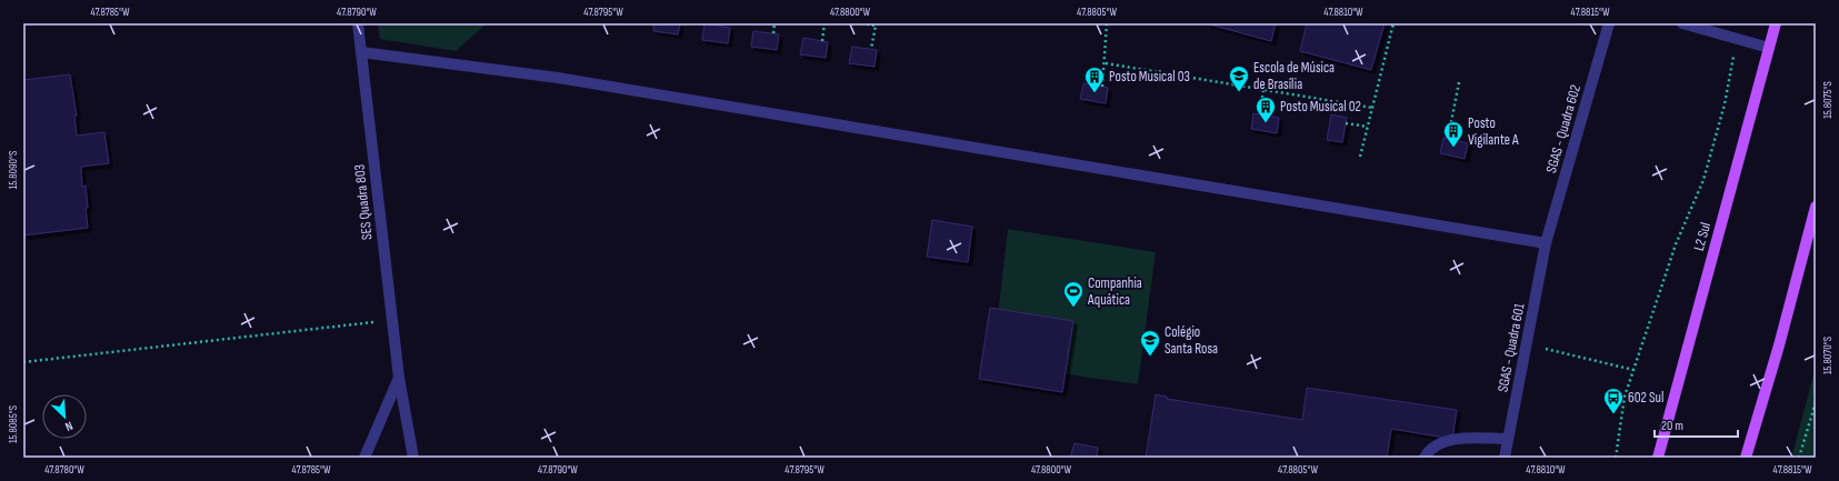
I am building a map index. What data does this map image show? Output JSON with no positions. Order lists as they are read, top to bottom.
{
  "streets": {
    "main road": ["L2 Sul"],
    "street": ["SGAS - Quadra 602", "SES Quadra 803", "SGAS - Quadra 601"]
  },
  "crossings": [
    ["SGAS - Quadra 602", "SGAS - Quadra 601"]
  ],
  "places": {
    "school or university": ["Escola de Música de Brasília", "Colégio Santa Rosa"],
    "building": ["Posto Musical 03", "Posto Musical 02", "Posto Vigilante A"],
    "sports": ["Companhia Aquática"],
    "bus stop": ["602 Sul"]
  },
  "scale_bar": "20 m",
  "north": "bottom right",
  "coordinates": [
    "47.8785°W",
    "47.8790°W",
    "47.8795°W",
    "47.8800°W",
    "47.8805°W",
    "47.8810°W",
    "47.8815°W",
    "15.8075°S",
    "15.8090°S",
    "15.8070°S",
    "15.8085°S",
    "47.8780°W"
  ]
}
